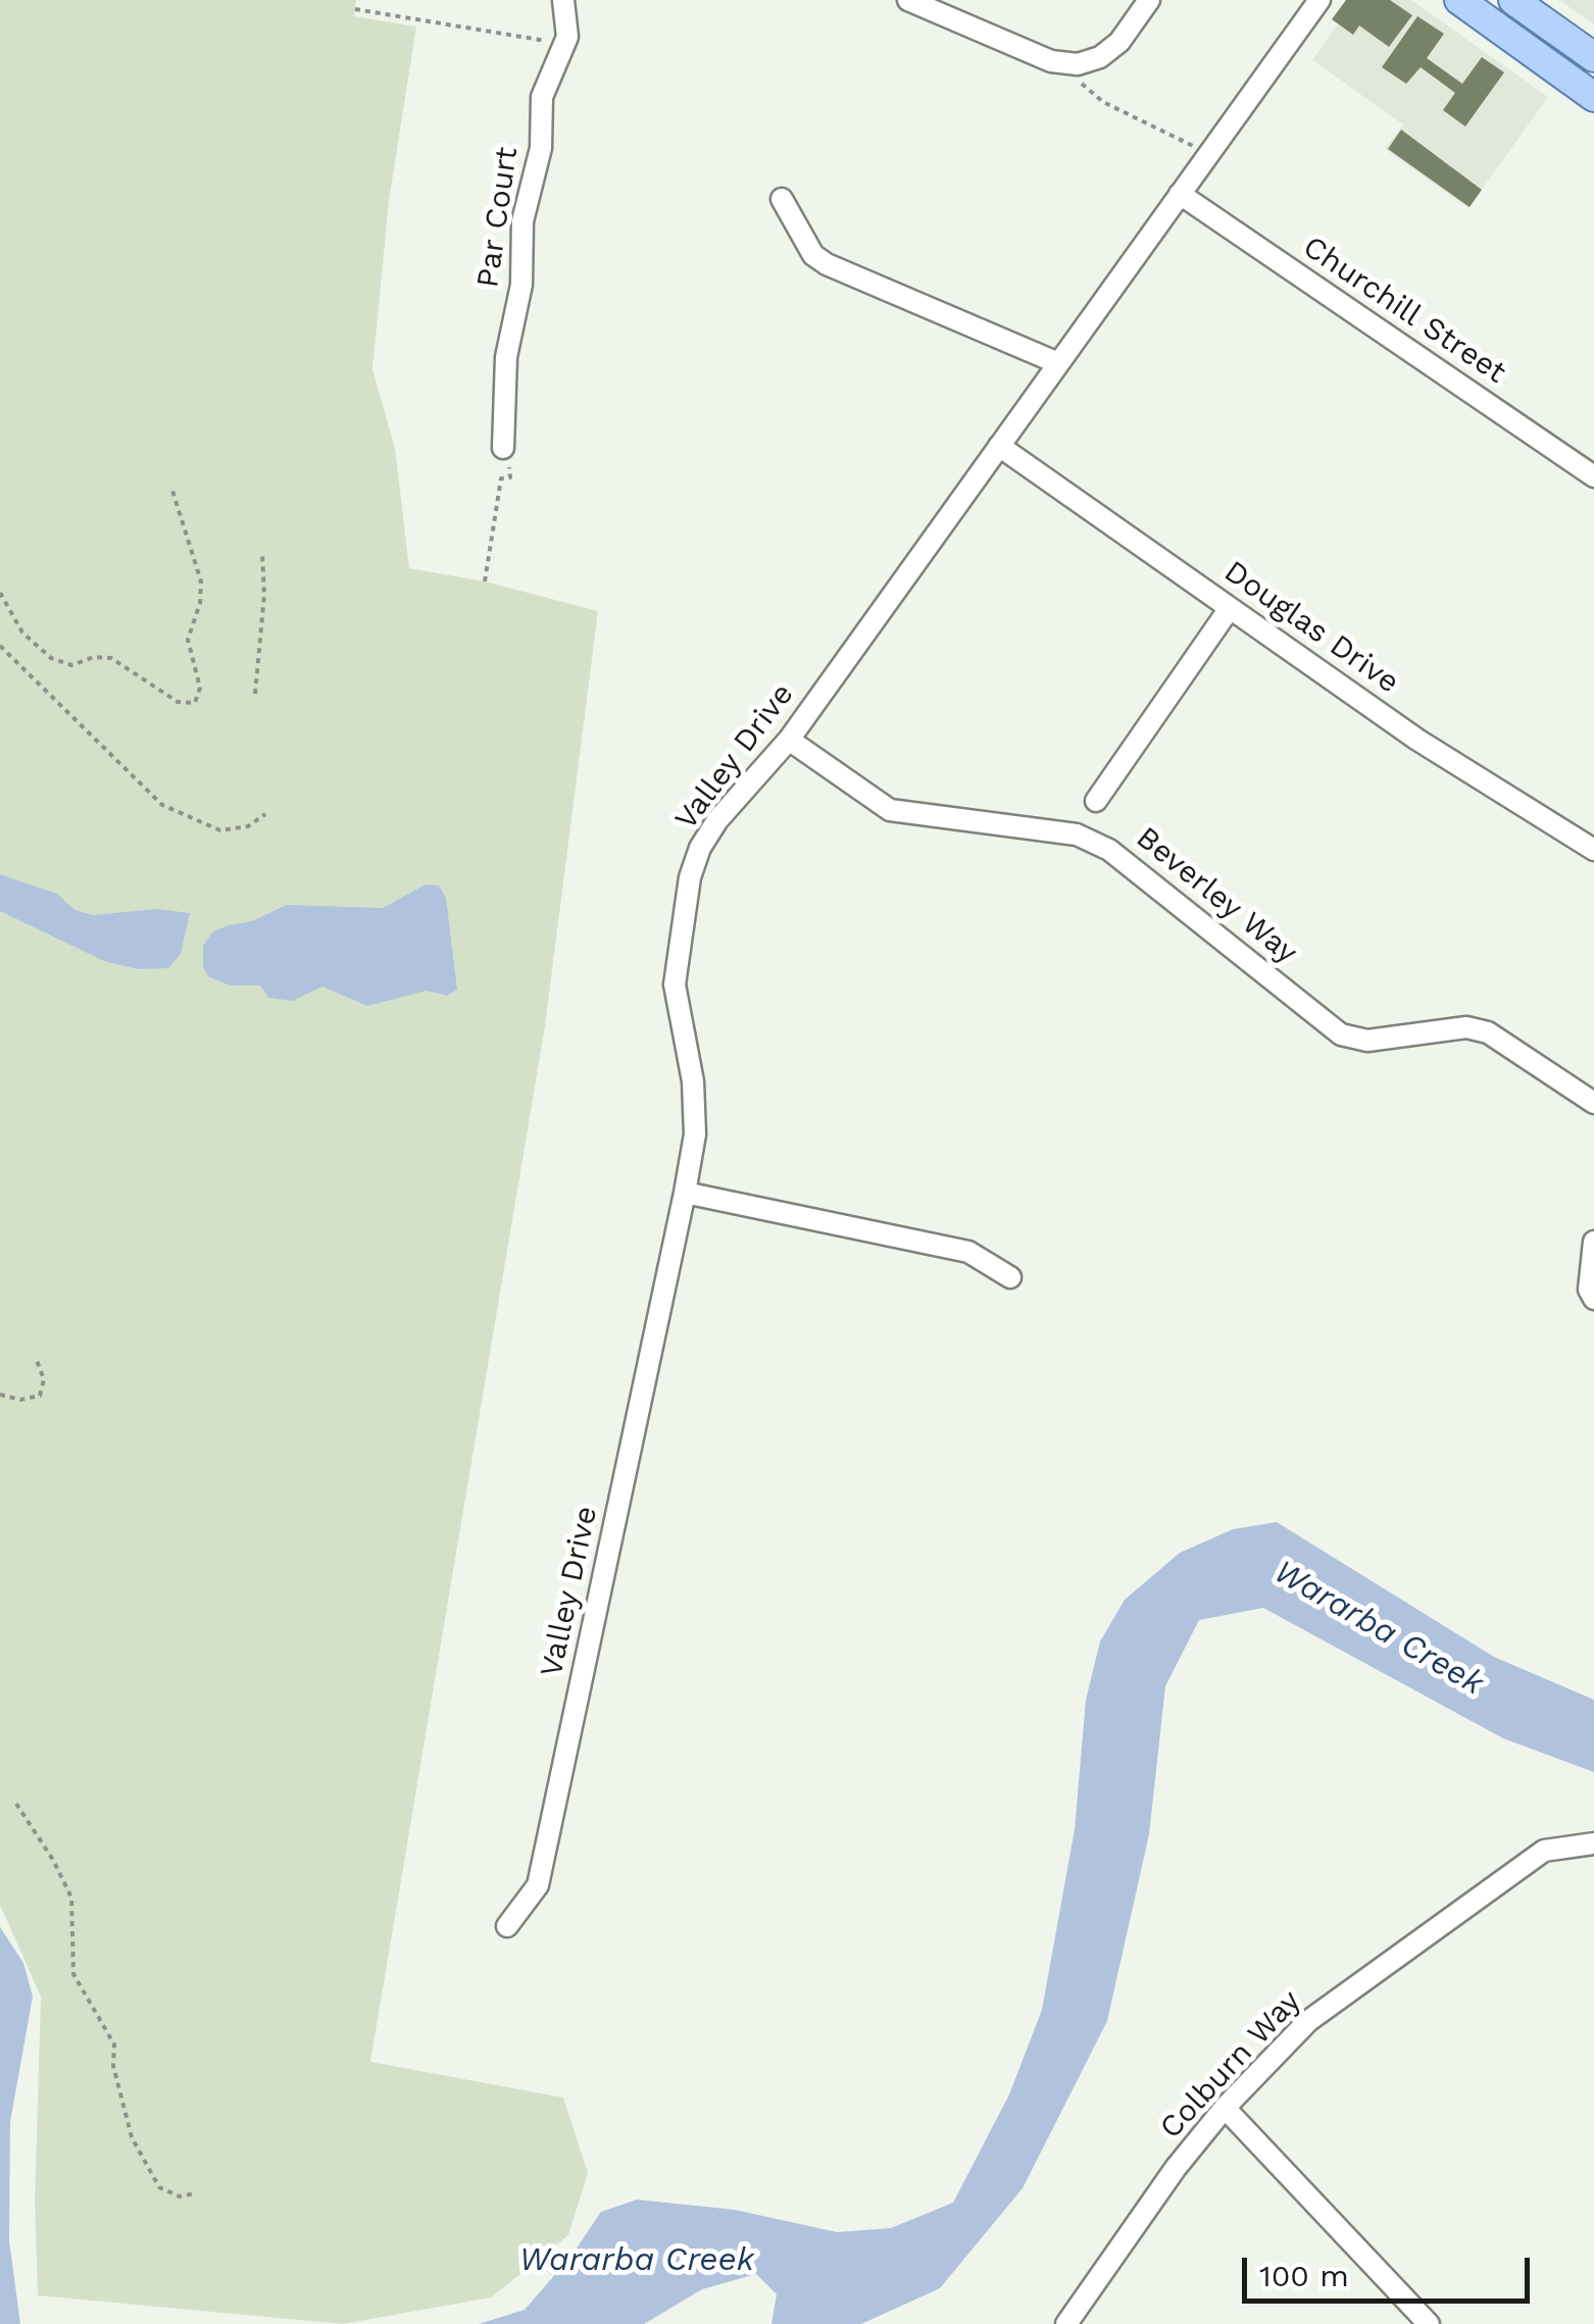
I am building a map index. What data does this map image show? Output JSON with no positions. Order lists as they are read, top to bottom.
{
  "streets": {
    "street": [
      "Par Court",
      "Churchill Street",
      "Douglas Drive",
      "Valley Drive",
      "Beverley Way",
      "Colburn Way"
    ]
  },
  "crossings": [
    ["Churchill Street", "Valley Drive"],
    ["Douglas Drive", "Valley Drive"],
    ["Valley Drive", "Beverley Way"]
  ],
  "water": ["Wararba Creek"],
  "scale_bar": "100 m"
}
